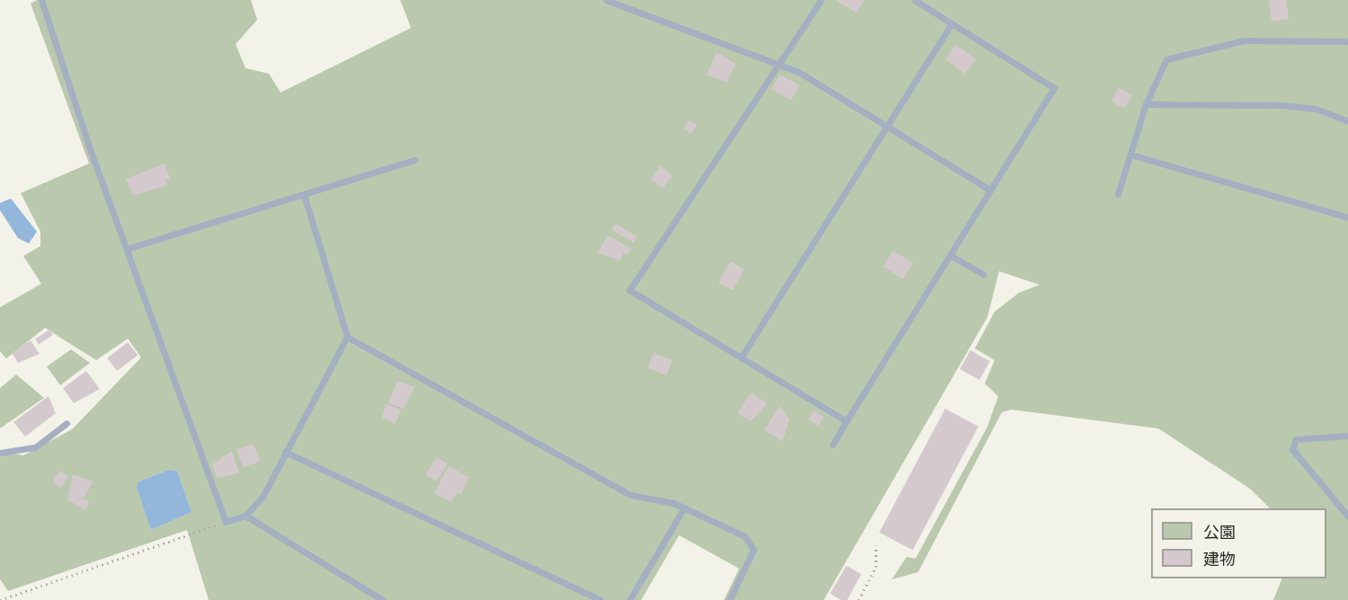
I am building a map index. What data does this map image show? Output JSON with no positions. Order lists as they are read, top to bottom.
{
  "legend": ["公園", "建物"]
}
